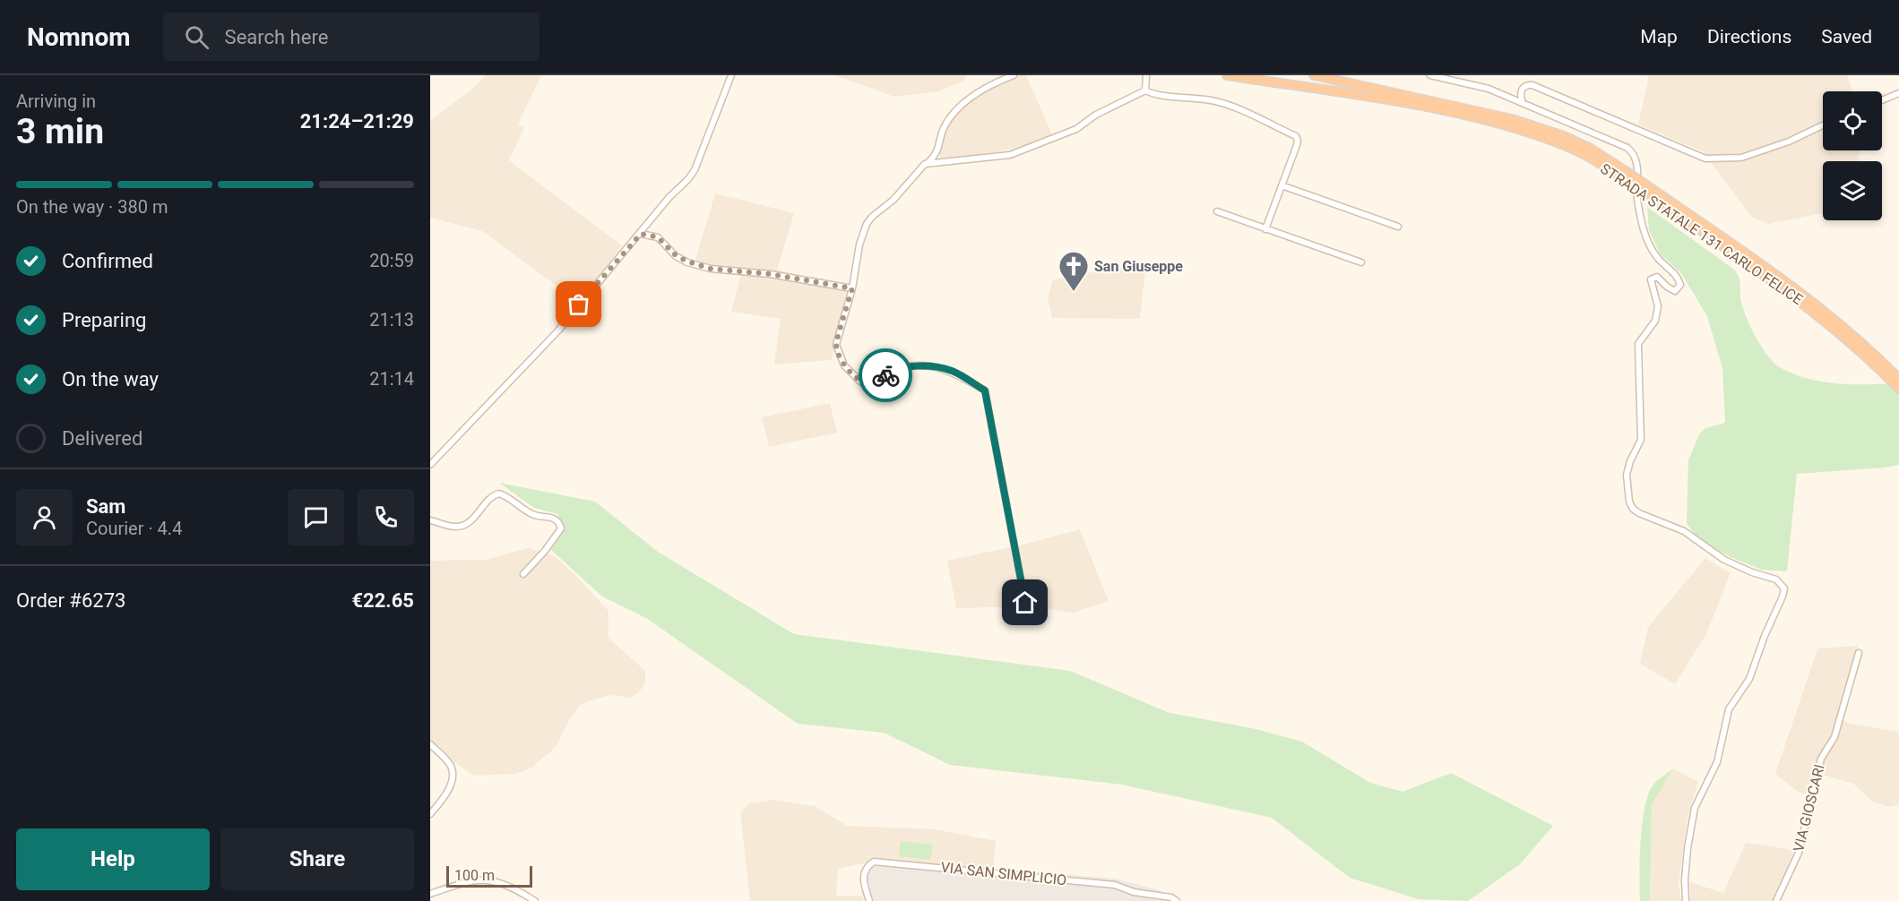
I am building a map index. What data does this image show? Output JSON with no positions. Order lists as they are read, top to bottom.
{
  "streets": {
    "highway": ["STRADA STATALE 131 CARLO FELICE"],
    "street": ["VIA GIOSCARI", "VIA SAN SIMPLICIO"]
  },
  "places": {
    "church": ["San Giuseppe"]
  },
  "scale_bar": "100 m",
  "page": {
    "header": "Nomnom",
    "search": "Search here",
    "nav": ["Map", "Directions", "Saved"],
    "heading": ["3 min", "Arriving in", "21:24–21:29"],
    "panel": [
      "Sam",
      "Courier · 4.4",
      "Order #6273",
      "€22.65"
    ],
    "bar": "On the way · 380 m",
    "list": [
      ["Confirmed", "20:59"],
      ["Preparing", "21:13"],
      ["On the way", "21:14"],
      "Delivered"
    ],
    "buttons": ["Help", "Share"],
    "scale": "100 m"
  }
}
